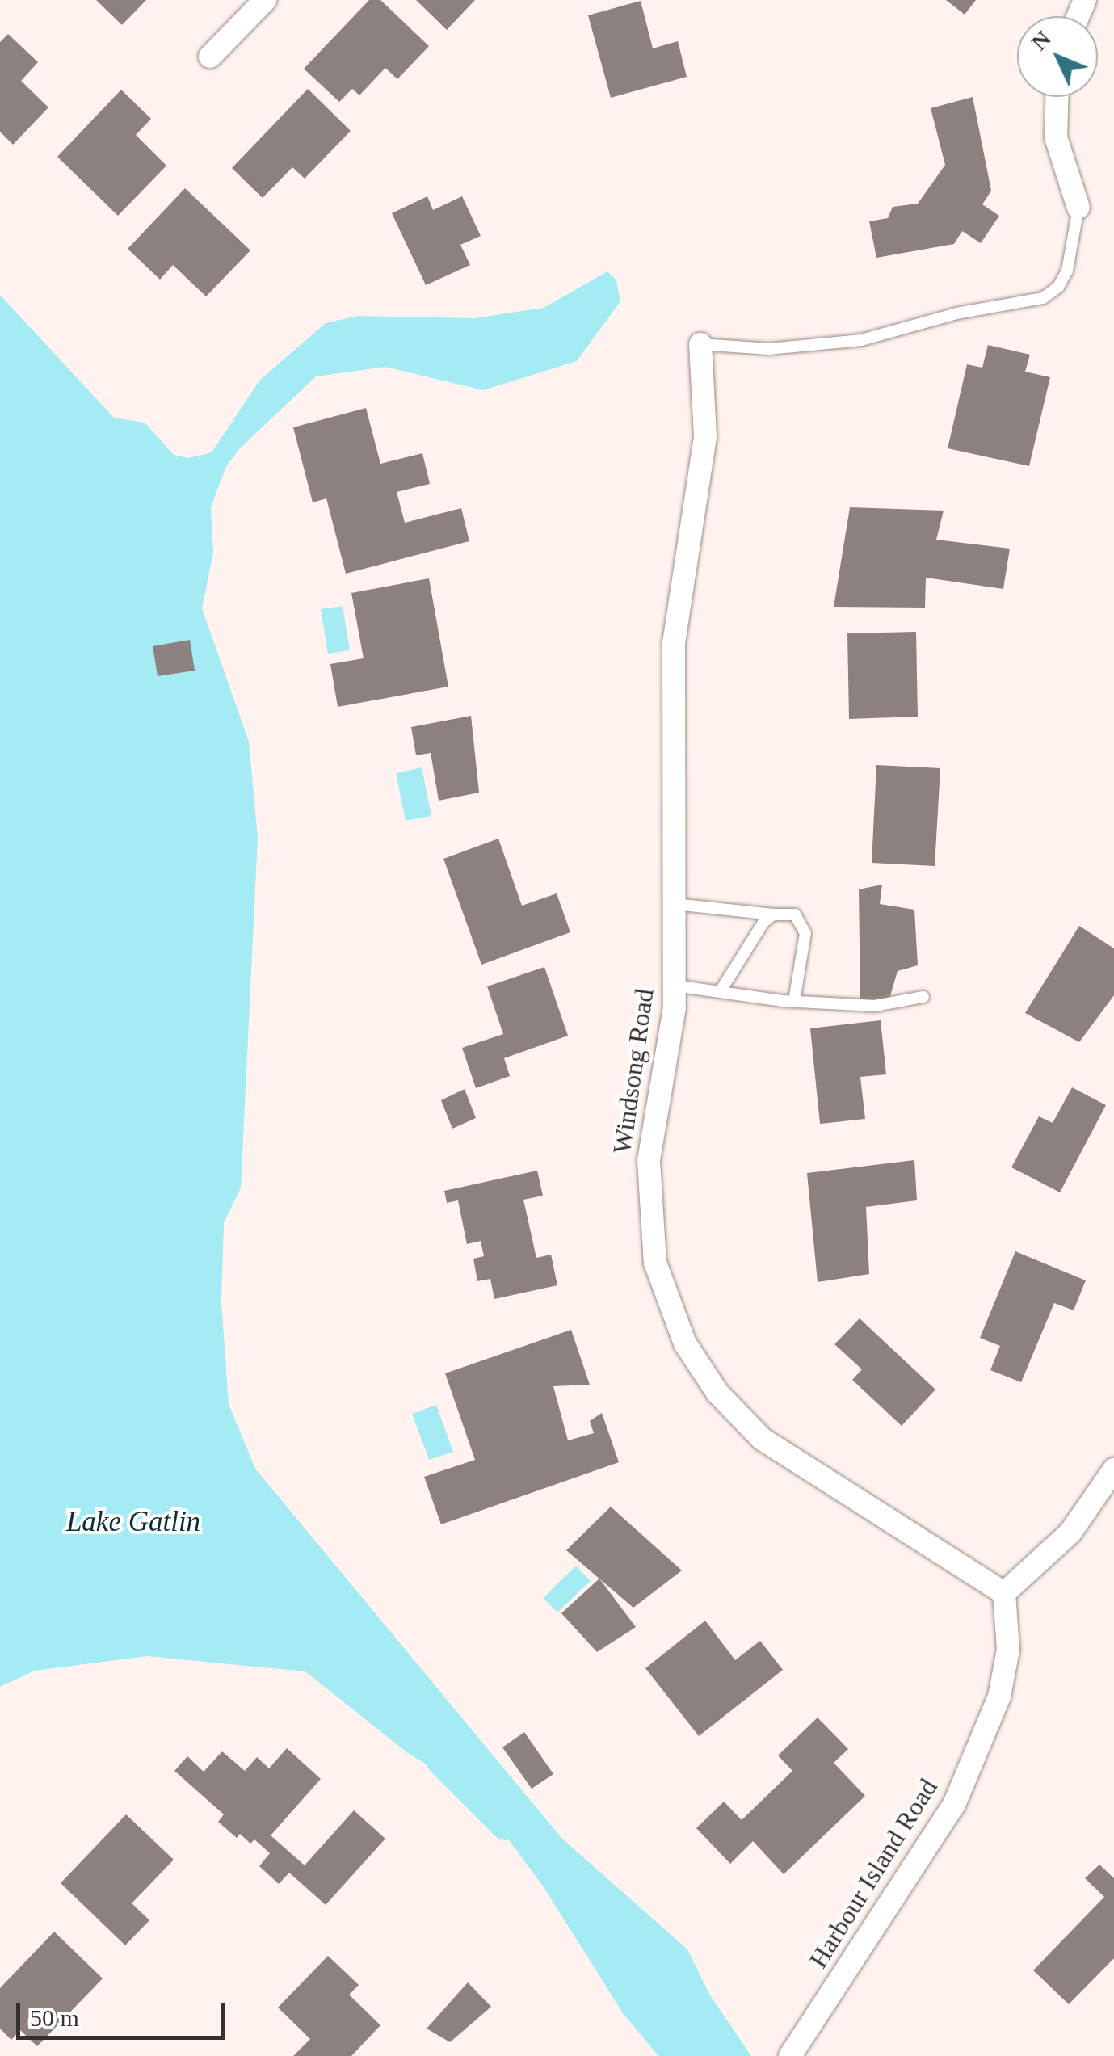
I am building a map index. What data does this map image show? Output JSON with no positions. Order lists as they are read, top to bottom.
{
  "streets": {
    "street": ["Windsong Road", "Harbour Island Road"]
  },
  "crossings": [
    ["Windsong Road", "Harbour Island Road"]
  ],
  "water": ["Lake Gatlin"],
  "scale_bar": "50 m",
  "north": "top left"
}
